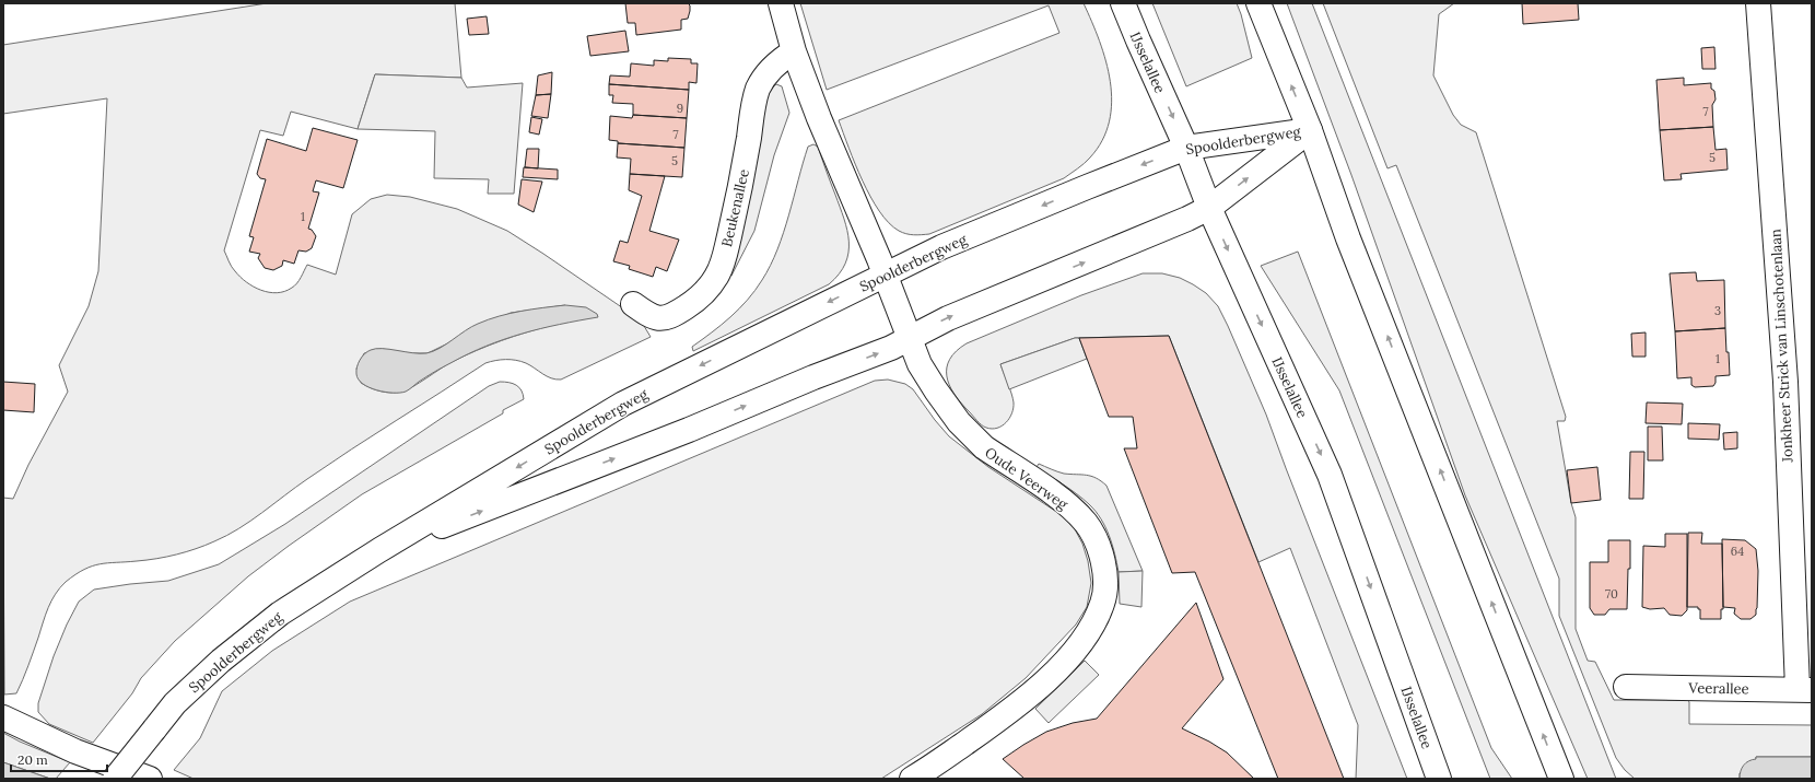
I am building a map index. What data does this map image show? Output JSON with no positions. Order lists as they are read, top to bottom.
{
  "streets": {
    "main road": [
      "IJsselallee",
      "Spoolderbergweg",
      "Beukenallee",
      "Jonkheer Strick van Linschotenlaan",
      "Oude Veerweg",
      "Veerallee"
    ]
  },
  "crossings": [
    ["IJsselallee", "Spoolderbergweg"],
    ["Spoolderbergweg", "Oude Veerweg"],
    ["Jonkheer Strick van Linschotenlaan", "Veerallee"]
  ],
  "house_numbers": [
    "9",
    "7",
    "7",
    "5",
    "5",
    "1",
    "3",
    "1",
    "64",
    "70"
  ],
  "scale_bar": "20 m"
}
